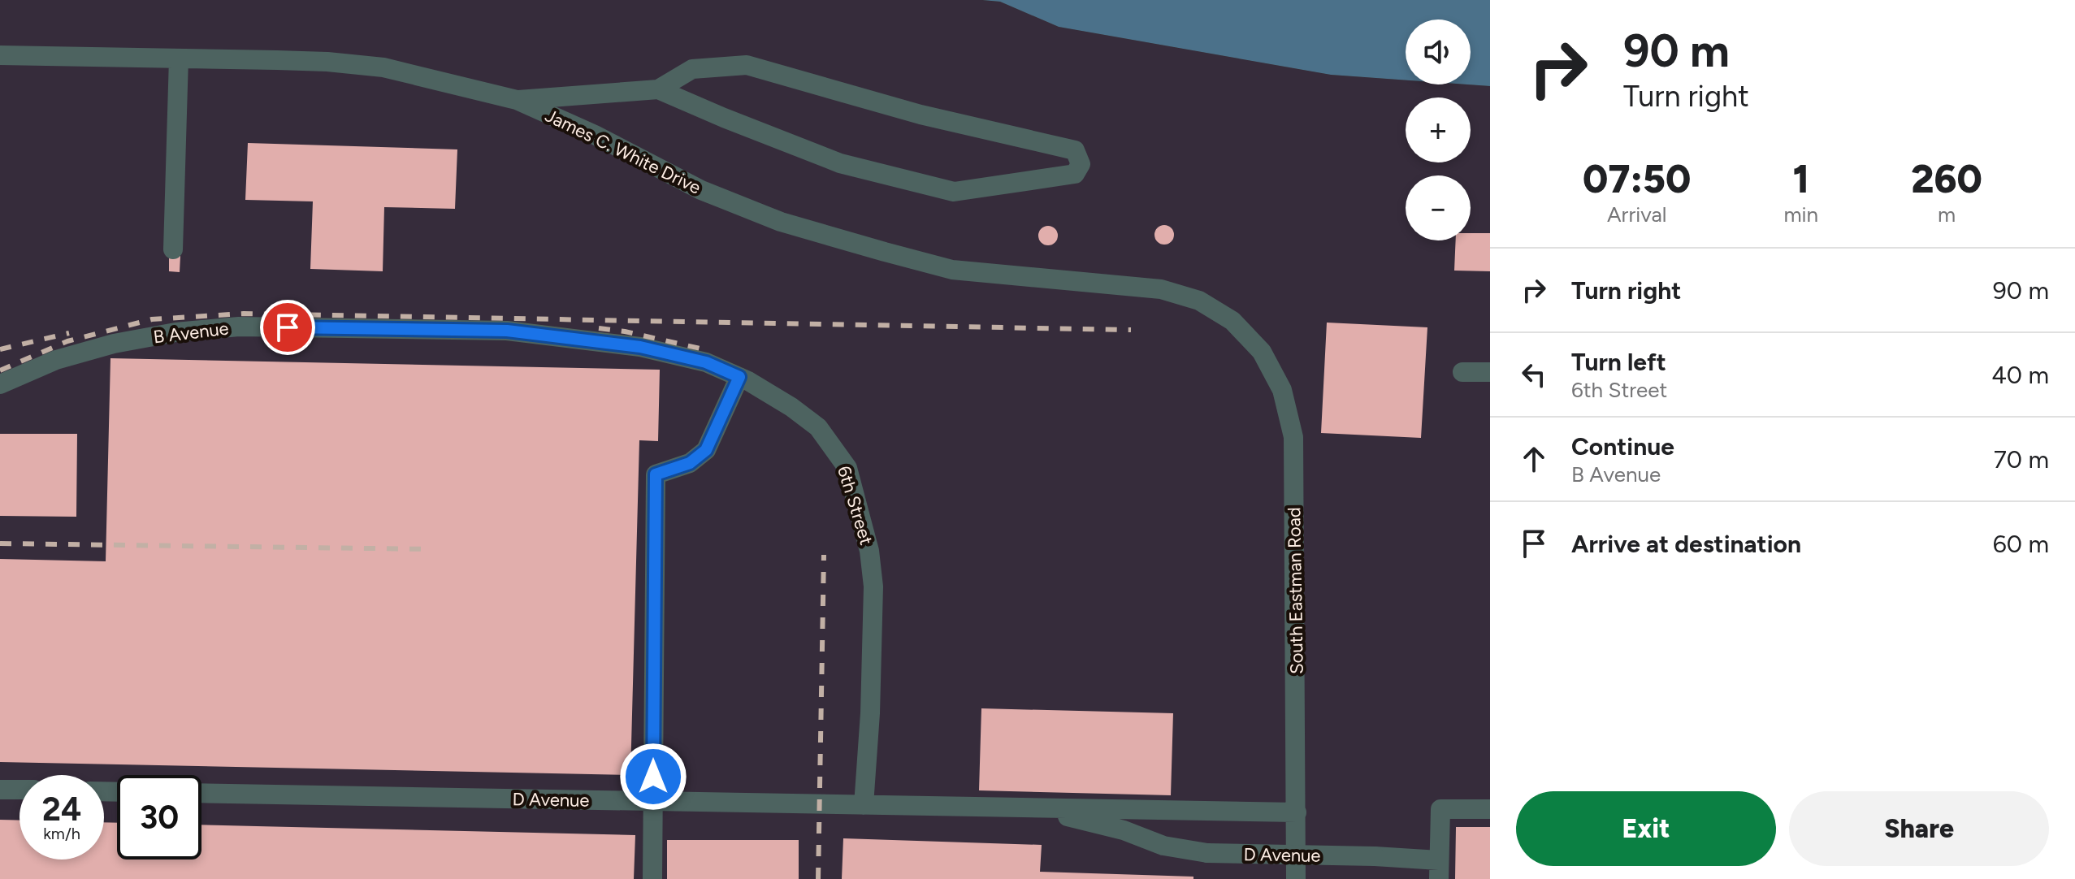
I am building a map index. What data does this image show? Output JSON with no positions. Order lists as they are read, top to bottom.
{
  "streets": {
    "street": [
      "James C. White Drive",
      "B Avenue",
      "6th Street",
      "South Eastman Road",
      "D Avenue"
    ]
  },
  "crossings": [
    ["James C. White Drive", "South Eastman Road"],
    ["B Avenue", "6th Street"],
    ["6th Street", "D Avenue"],
    ["South Eastman Road", "D Avenue"]
  ],
  "page": {
    "turn": ["90 m", "Turn right"],
    "map_buttons": ["+", "−"],
    "eta": [
      "07:50",
      "Arrival",
      "1",
      "min",
      "260",
      "m"
    ],
    "list": [
      {
        "name": "Turn right",
        "value": "90 m"
      },
      {
        "name": "Turn left",
        "note": "6th Street",
        "value": "40 m"
      },
      {
        "name": "Continue",
        "note": "B Avenue",
        "value": "70 m"
      },
      {
        "name": "Arrive at destination",
        "value": "60 m"
      }
    ],
    "speed": "24 km/h",
    "limit": "30",
    "buttons": ["Exit", "Share"]
  }
}
